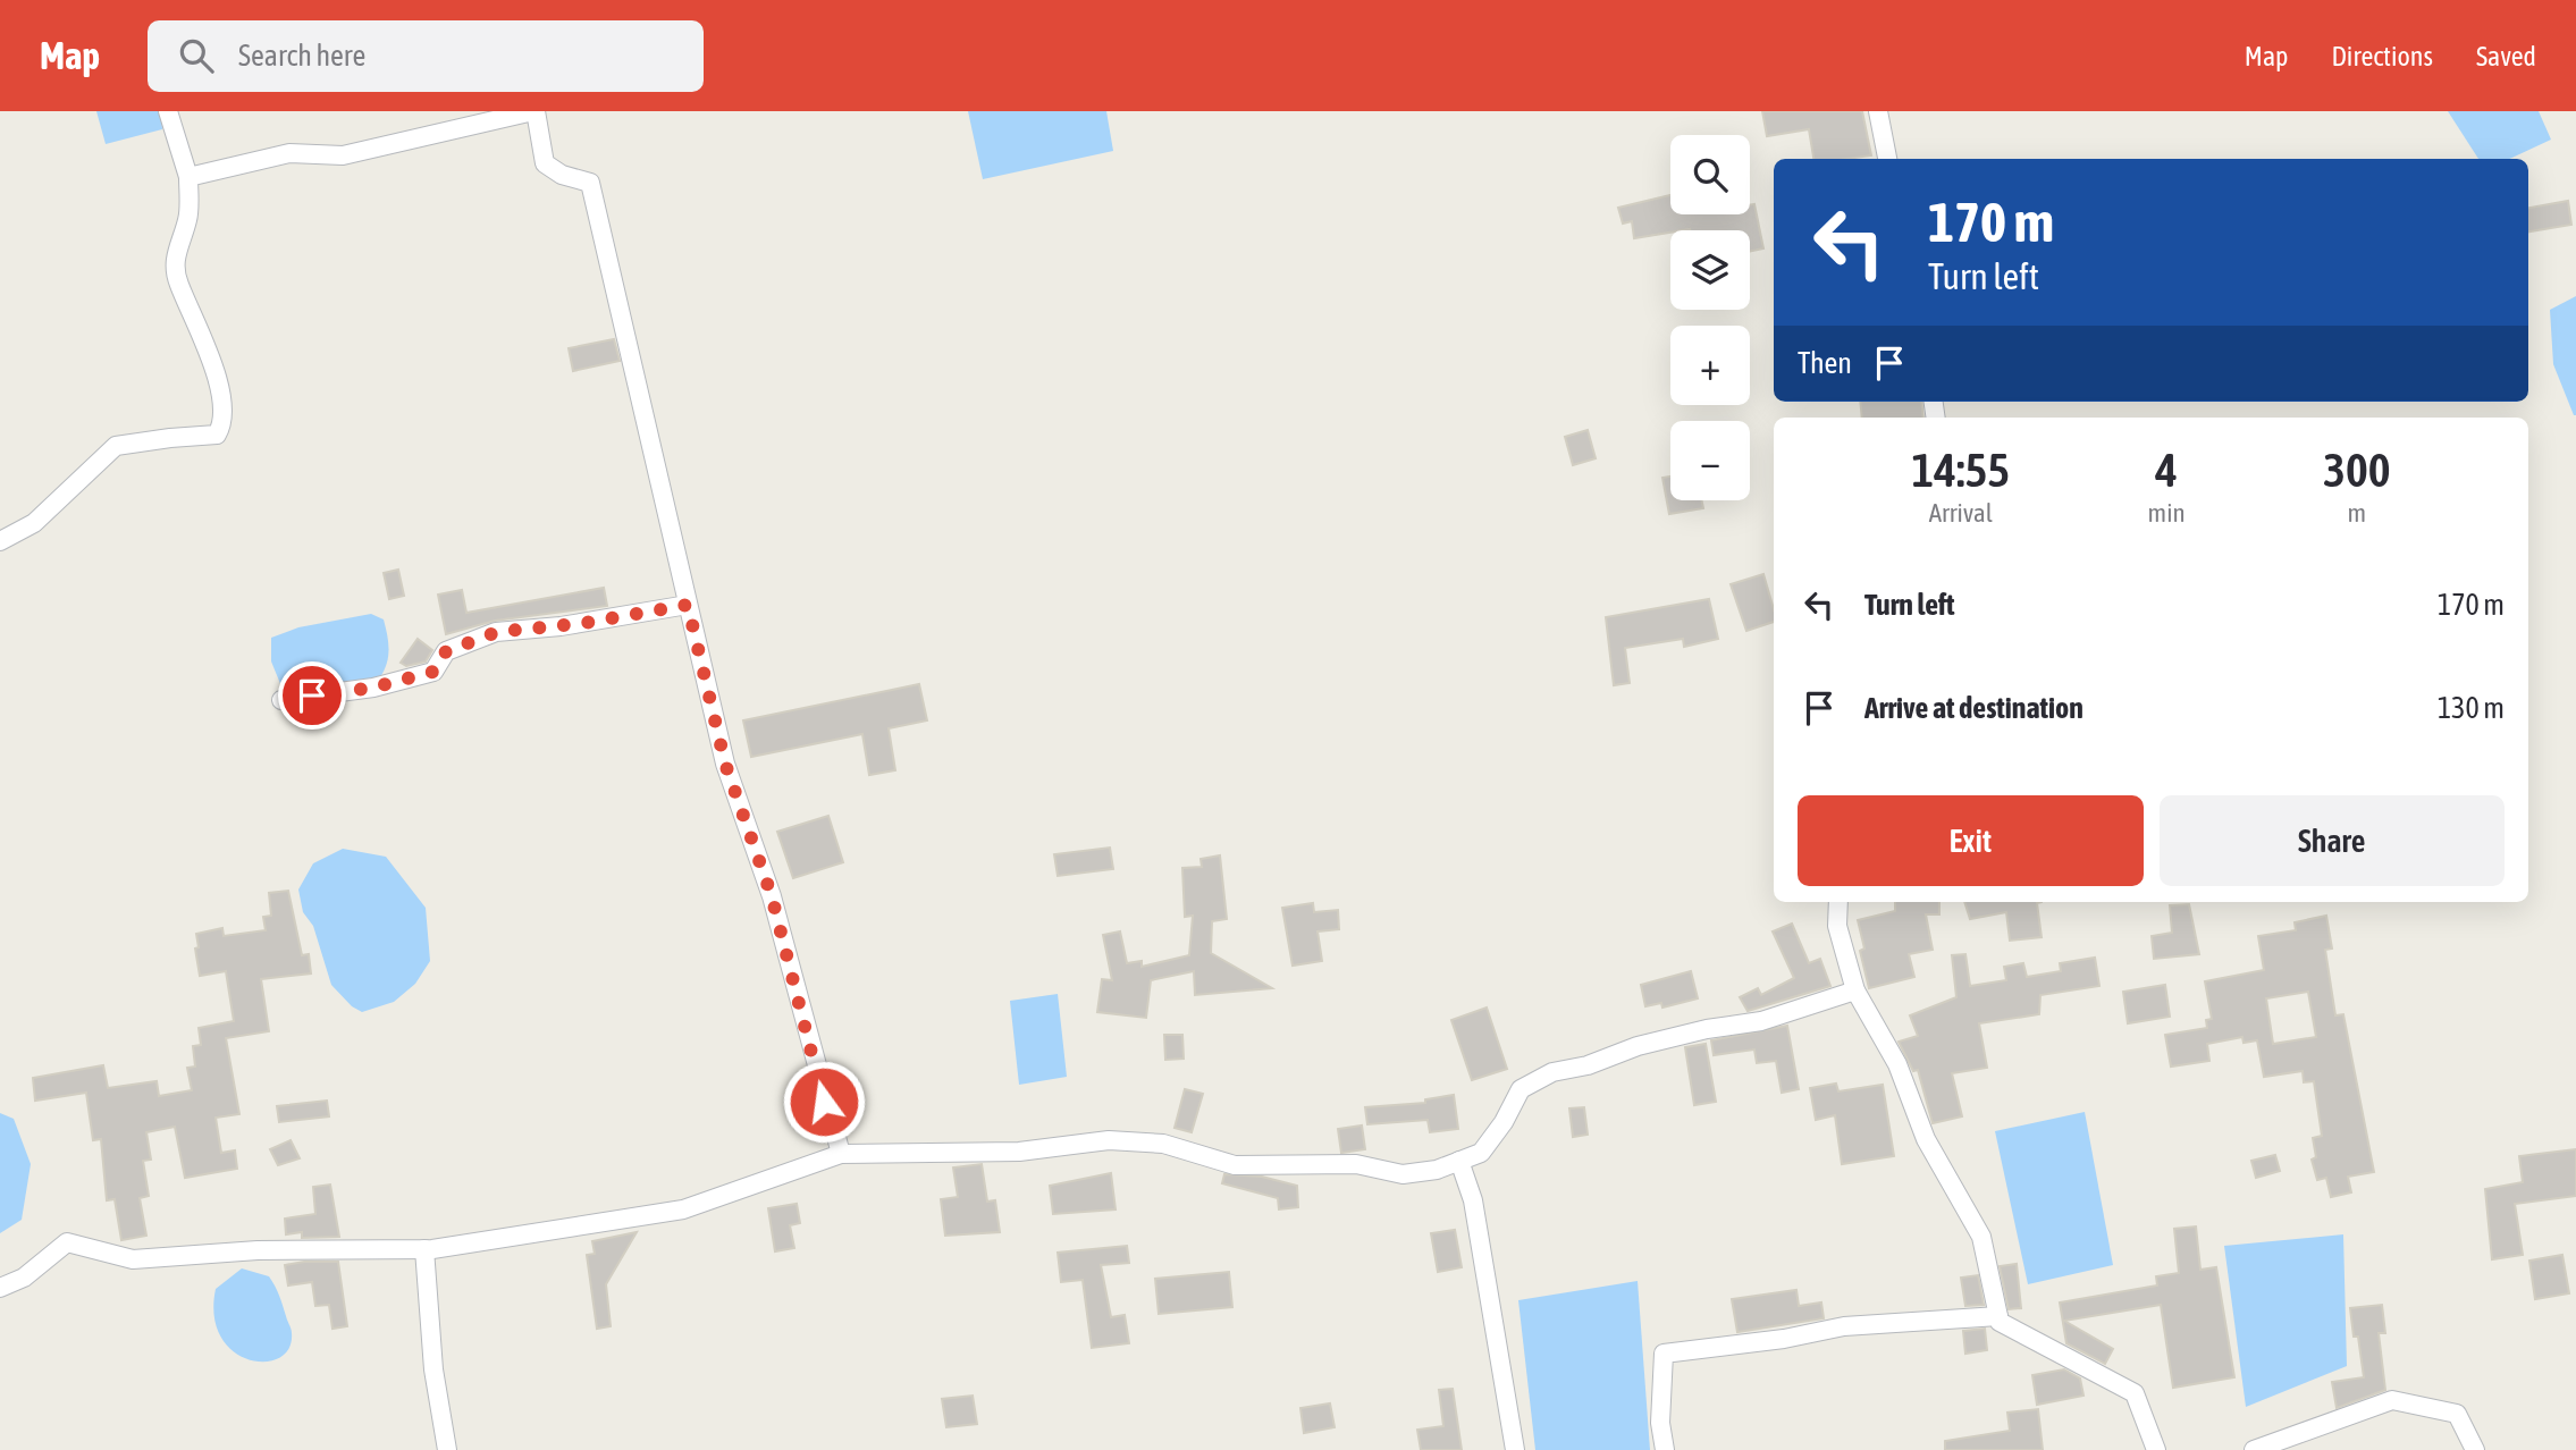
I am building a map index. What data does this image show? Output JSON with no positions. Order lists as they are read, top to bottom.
{
  "page": {
    "header": "Map",
    "search": "Search here",
    "nav": ["Map", "Directions", "Saved"],
    "map_buttons": ["+", "−"],
    "turn": ["170 m", "Turn left"],
    "then": "Then",
    "eta": [
      "14:55",
      "Arrival",
      "4",
      "min",
      "300",
      "m"
    ],
    "list": [
      {
        "name": "Turn left",
        "value": "170 m"
      },
      {
        "name": "Arrive at destination",
        "value": "130 m"
      }
    ],
    "buttons": ["Exit", "Share"]
  }
}
